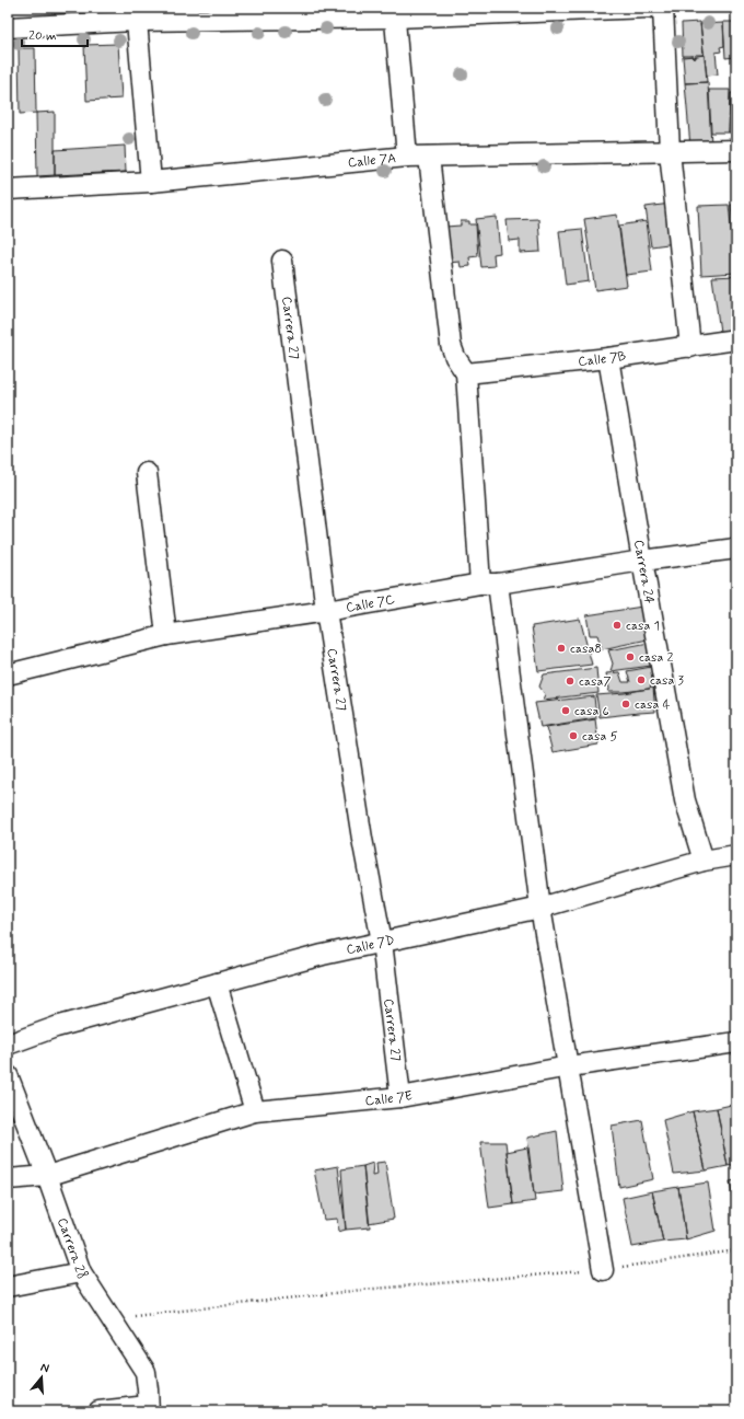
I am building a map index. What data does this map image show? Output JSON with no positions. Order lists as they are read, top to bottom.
{
  "streets": {
    "street": [
      "Calle 7A",
      "Carrera 27",
      "Calle 7B",
      "Carrera 24",
      "Calle 7C",
      "Calle 7D",
      "Calle 7E",
      "Carrera 28"
    ]
  },
  "crossings": [
    ["Carrera 27", "Calle 7C"],
    ["Carrera 27", "Calle 7D"],
    ["Carrera 27", "Calle 7E"],
    ["Calle 7B", "Carrera 24"],
    ["Carrera 24", "Calle 7C"],
    ["Carrera 24", "Calle 7D"],
    ["Calle 7E", "Carrera 28"]
  ],
  "places": [
    "casa 1",
    "casa8",
    "casa 2",
    "casa 3",
    "casa7",
    "casa 4",
    "casa 6",
    "casa 5"
  ],
  "scale_bar": "20 m",
  "north": "top"
}
